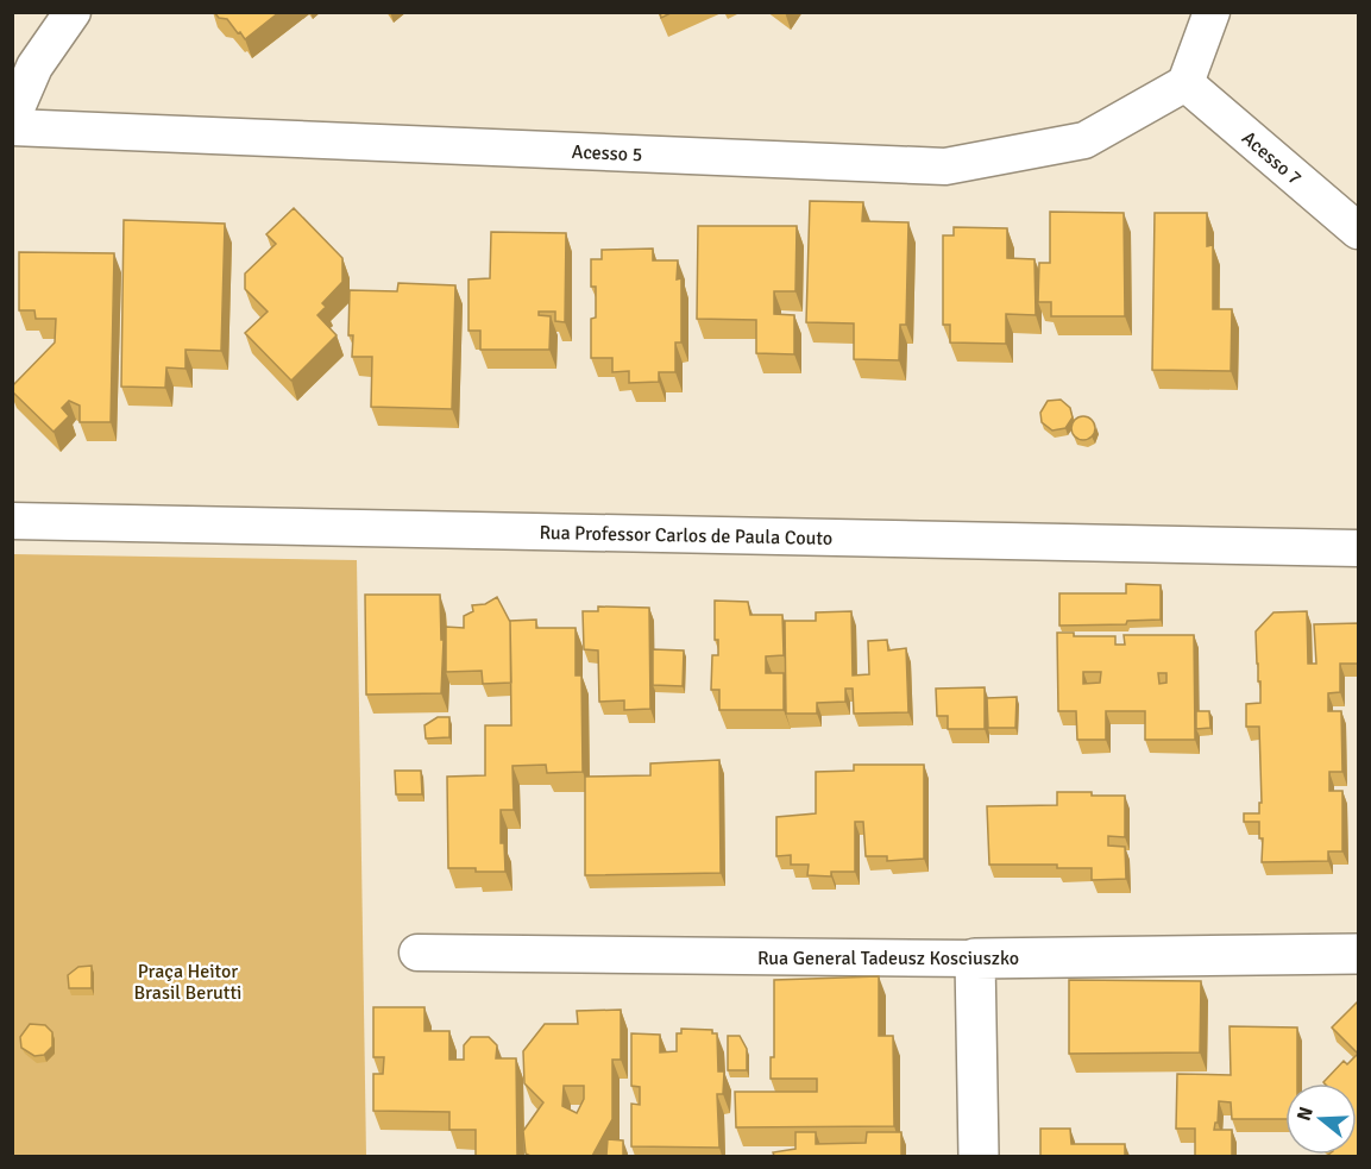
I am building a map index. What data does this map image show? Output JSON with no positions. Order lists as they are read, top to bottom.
{
  "streets": {
    "street": [
      "Acesso 5",
      "Acesso 7",
      "Rua Professor Carlos de Paula Couto",
      "Rua General Tadeusz Kosciuszko"
    ]
  },
  "crossings": [
    ["Acesso 5", "Acesso 7"]
  ],
  "parks": ["Praça Heitor Brasil Berutti"],
  "north": "left"
}
